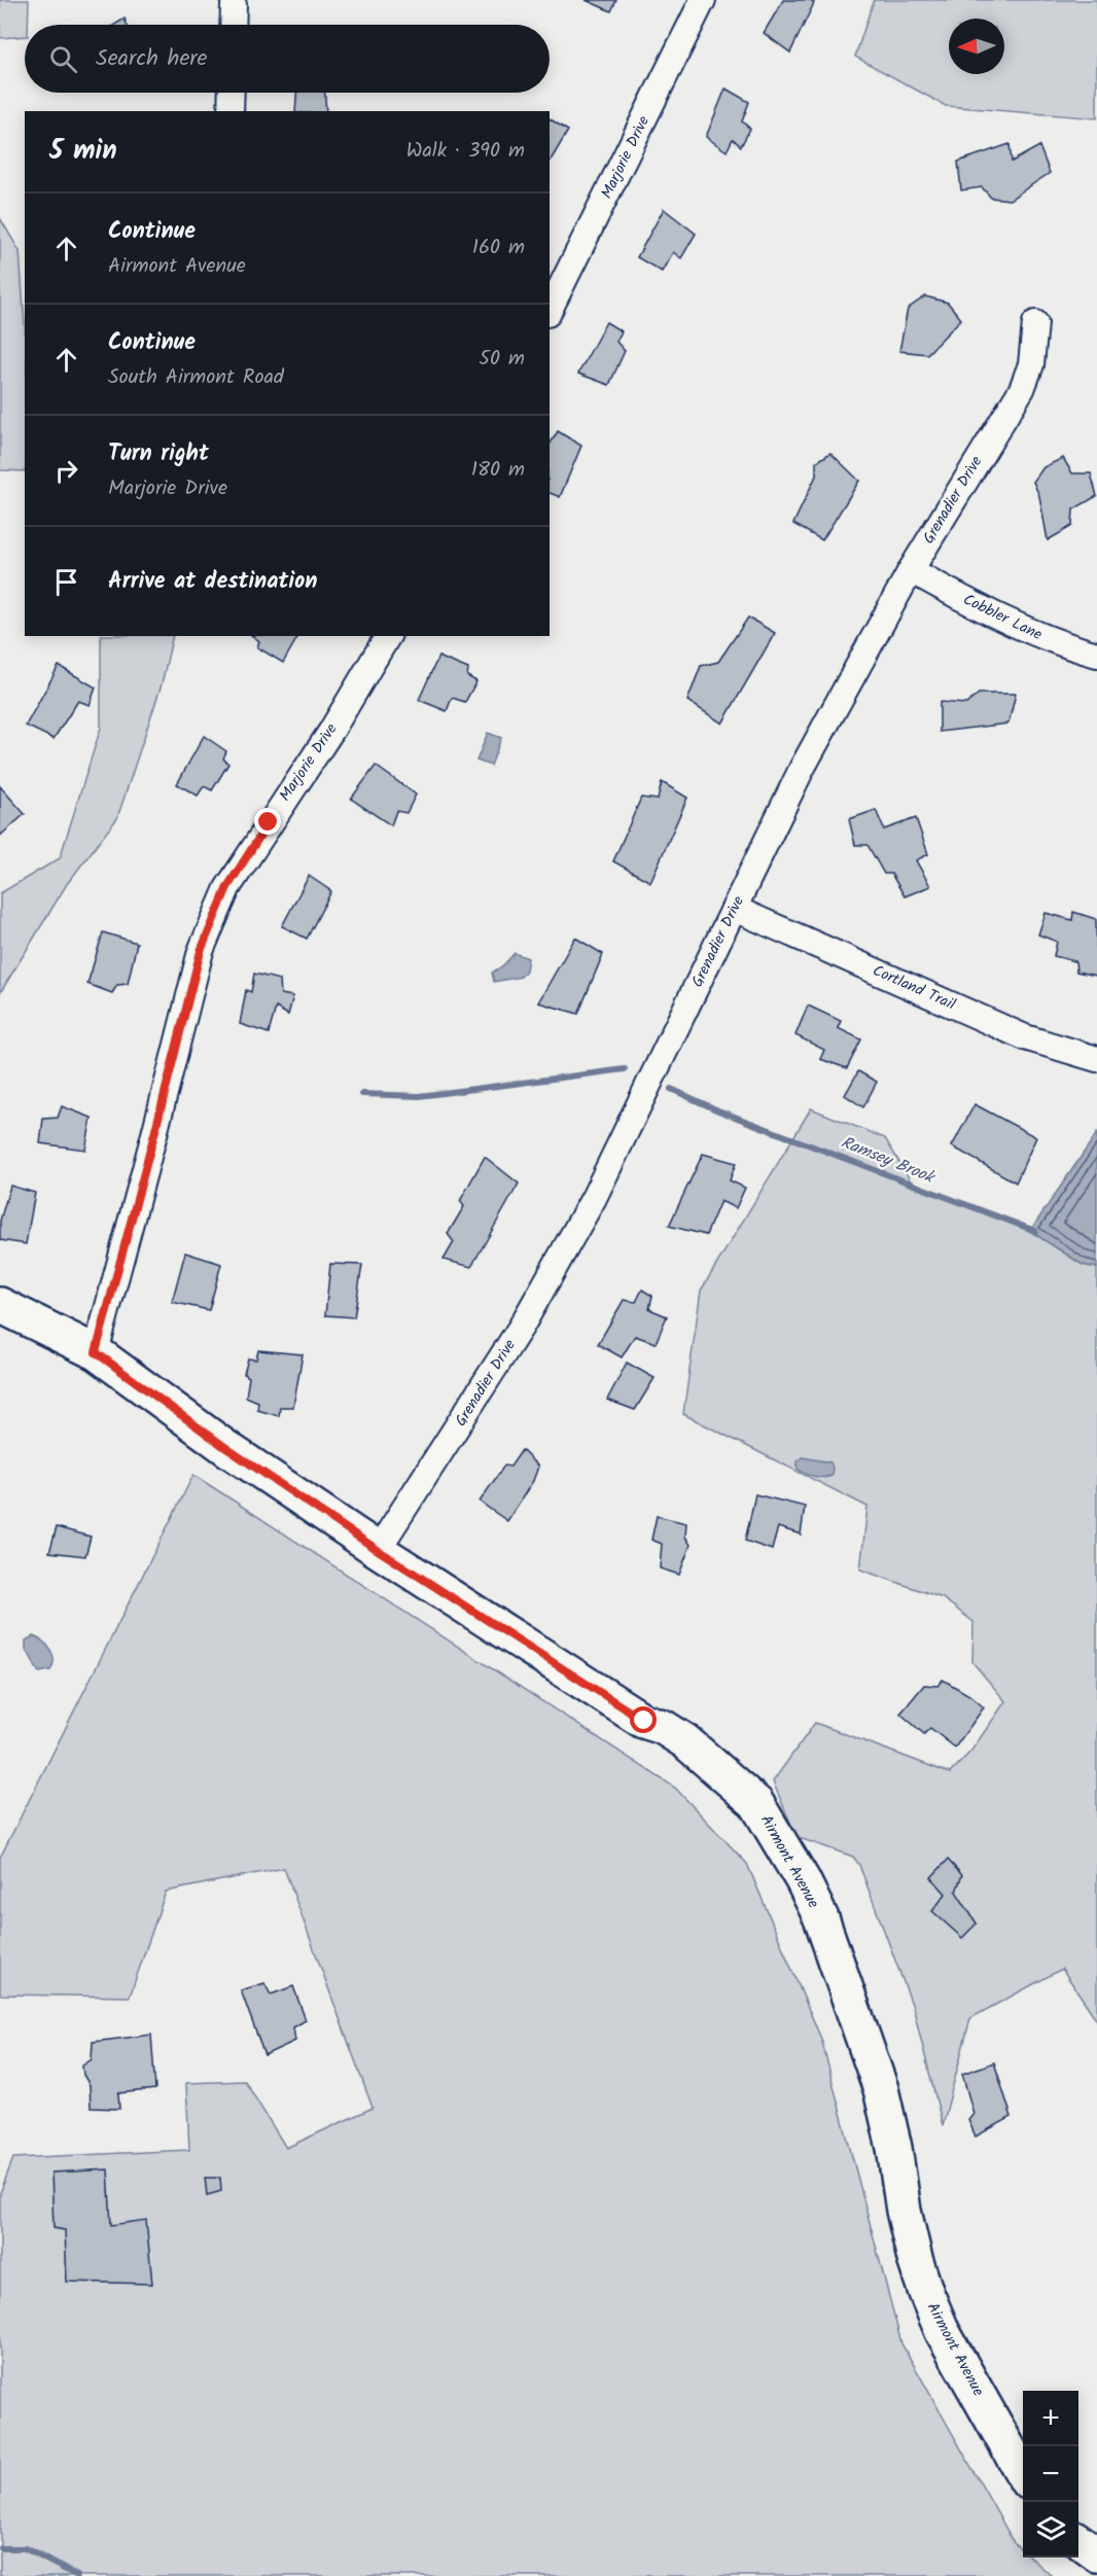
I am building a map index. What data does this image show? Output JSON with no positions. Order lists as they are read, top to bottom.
{
  "streets": {
    "street": [
      "Marjorie Drive",
      "Grenadier Drive",
      "Cobbler Lane",
      "Cortland Trail",
      "Airmont Avenue"
    ]
  },
  "crossings": [
    ["Marjorie Drive", "Airmont Avenue"],
    ["Grenadier Drive", "Cobbler Lane"],
    ["Grenadier Drive", "Cortland Trail"],
    ["Grenadier Drive", "Airmont Avenue"]
  ],
  "water": ["Ramsey Brook"],
  "north": "left",
  "page": {
    "search": "Search here",
    "heading": ["5 min", "Walk · 390 m"],
    "list": [
      ["Continue", "Airmont Avenue", "160 m"],
      ["Continue", "South Airmont Road", "50 m"],
      ["Turn right", "Marjorie Drive", "180 m"],
      "Arrive at destination"
    ],
    "map_buttons": ["+", "−"]
  }
}
